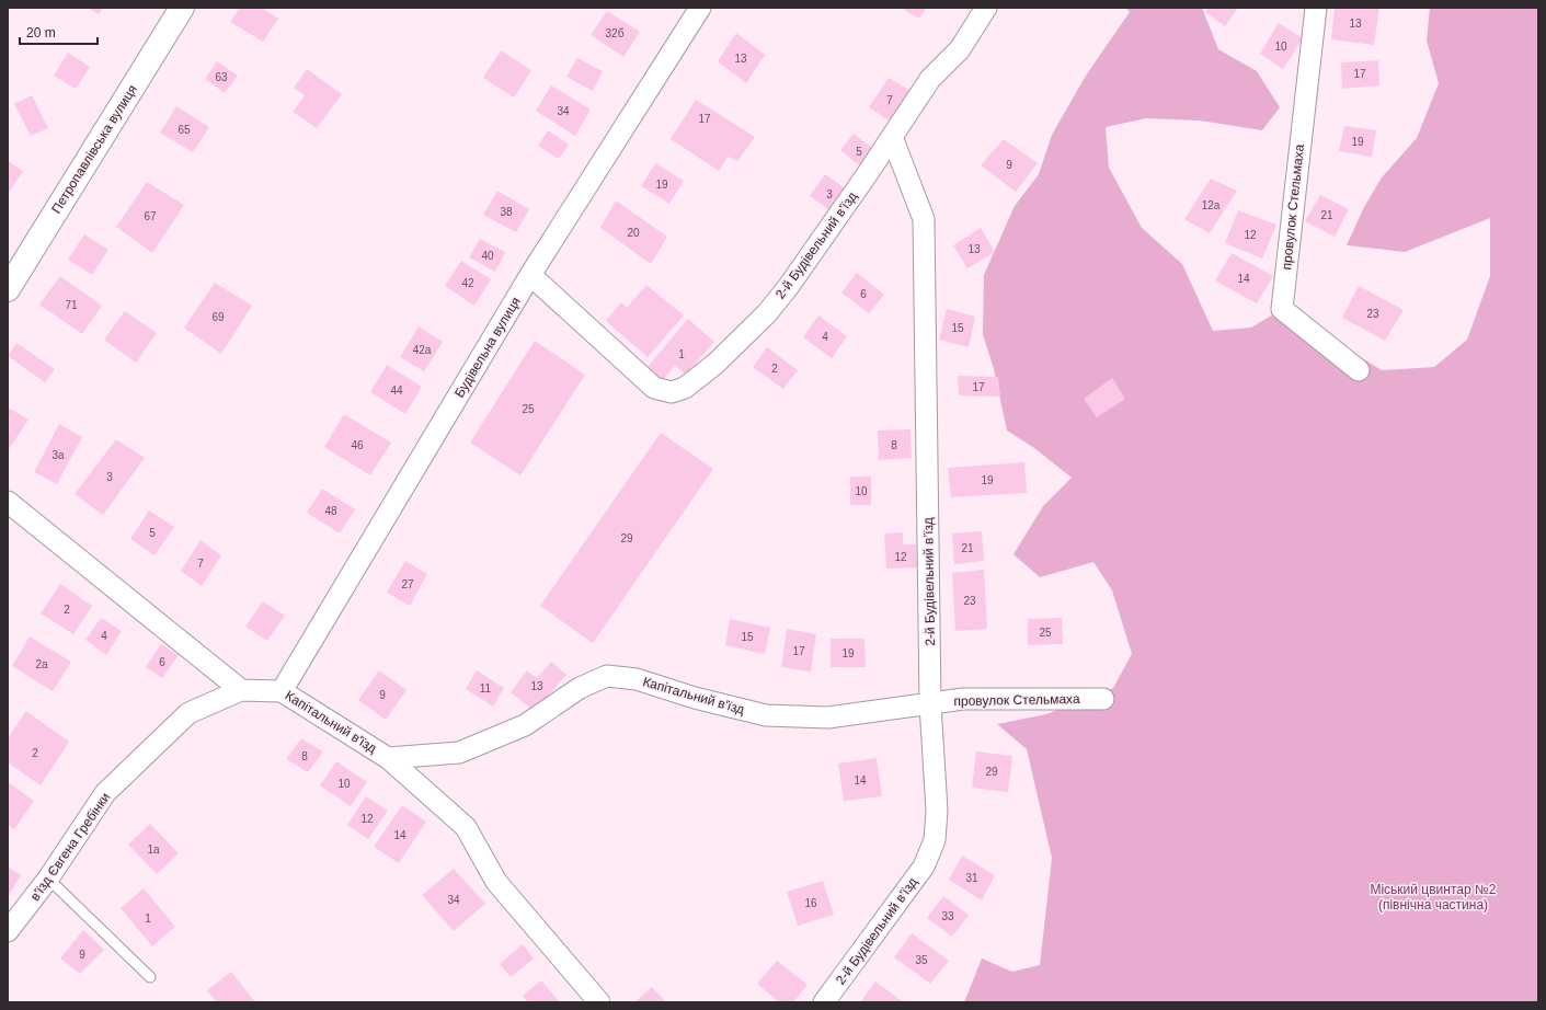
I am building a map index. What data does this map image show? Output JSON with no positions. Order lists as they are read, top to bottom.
{
  "streets": {
    "street": [
      "Петропавлівська вулиця",
      "провулок Стельмаха",
      "2-й Будівельний в’їзд",
      "Будівельна вулиця",
      "Капітальний в'їзд",
      "в'їзд Євгена Гребінки"
    ]
  },
  "crossings": [
    ["провулок Стельмаха", "2-й Будівельний в’їзд"],
    ["провулок Стельмаха", "Капітальний в'їзд"],
    ["2-й Будівельний в’їзд", "Будівельна вулиця"],
    ["2-й Будівельний в’їзд", "Капітальний в'їзд"],
    ["Будівельна вулиця", "Капітальний в'їзд"],
    ["Капітальний в'їзд", "в'їзд Євгена Гребінки"]
  ],
  "parks": ["Міський цвинтар №2 (північна частина)"],
  "house_numbers": [
    "13",
    "32б",
    "10",
    "13",
    "17",
    "63",
    "7",
    "34",
    "17",
    "65",
    "19",
    "5",
    "9",
    "19",
    "3",
    "12а",
    "38",
    "21",
    "67",
    "20",
    "12",
    "13",
    "40",
    "14",
    "42",
    "6",
    "71",
    "23",
    "69",
    "15",
    "4",
    "42а",
    "1",
    "2",
    "17",
    "44",
    "25",
    "46",
    "8",
    "3а",
    "3",
    "19",
    "10",
    "48",
    "5",
    "29",
    "21",
    "12",
    "7",
    "27",
    "23",
    "2",
    "25",
    "4",
    "15",
    "17",
    "19",
    "6",
    "2а",
    "13",
    "11",
    "9",
    "2",
    "8",
    "29",
    "14",
    "10",
    "12",
    "14",
    "1а",
    "31",
    "34",
    "16",
    "33",
    "1",
    "9",
    "35"
  ],
  "scale_bar": "20 m"
}
